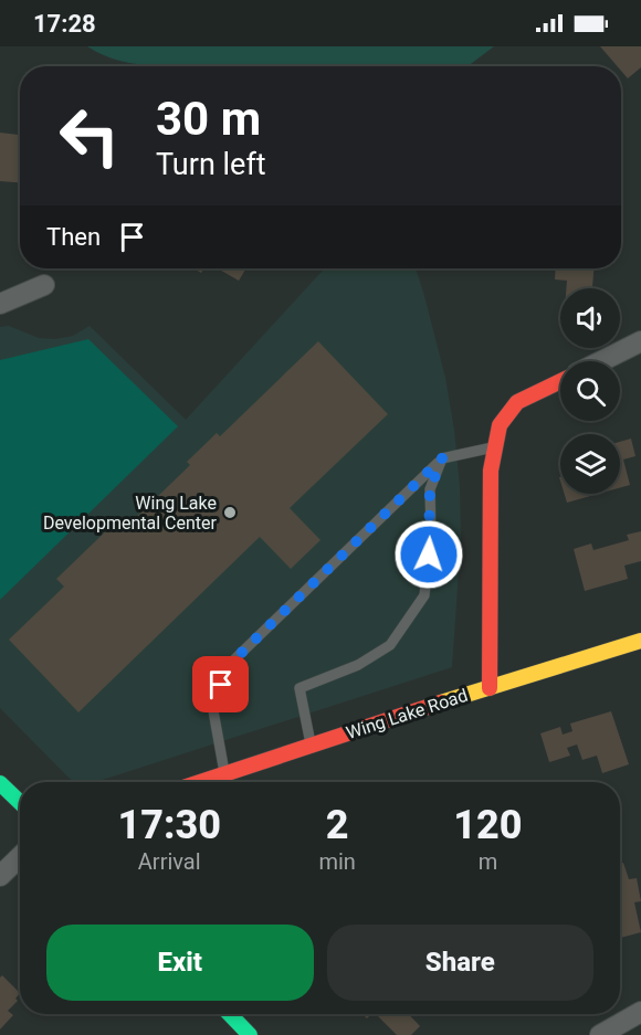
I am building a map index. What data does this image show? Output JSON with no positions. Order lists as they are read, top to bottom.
{
  "streets": {
    "street": ["Wing Lake Road"]
  },
  "places": ["Wing Lake Developmental Center"],
  "page": {
    "status": "17:28",
    "turn": ["30 m", "Turn left"],
    "then": "Then",
    "eta": [
      "17:30",
      "Arrival",
      "2",
      "min",
      "120",
      "m"
    ],
    "buttons": ["Exit", "Share"]
  }
}
